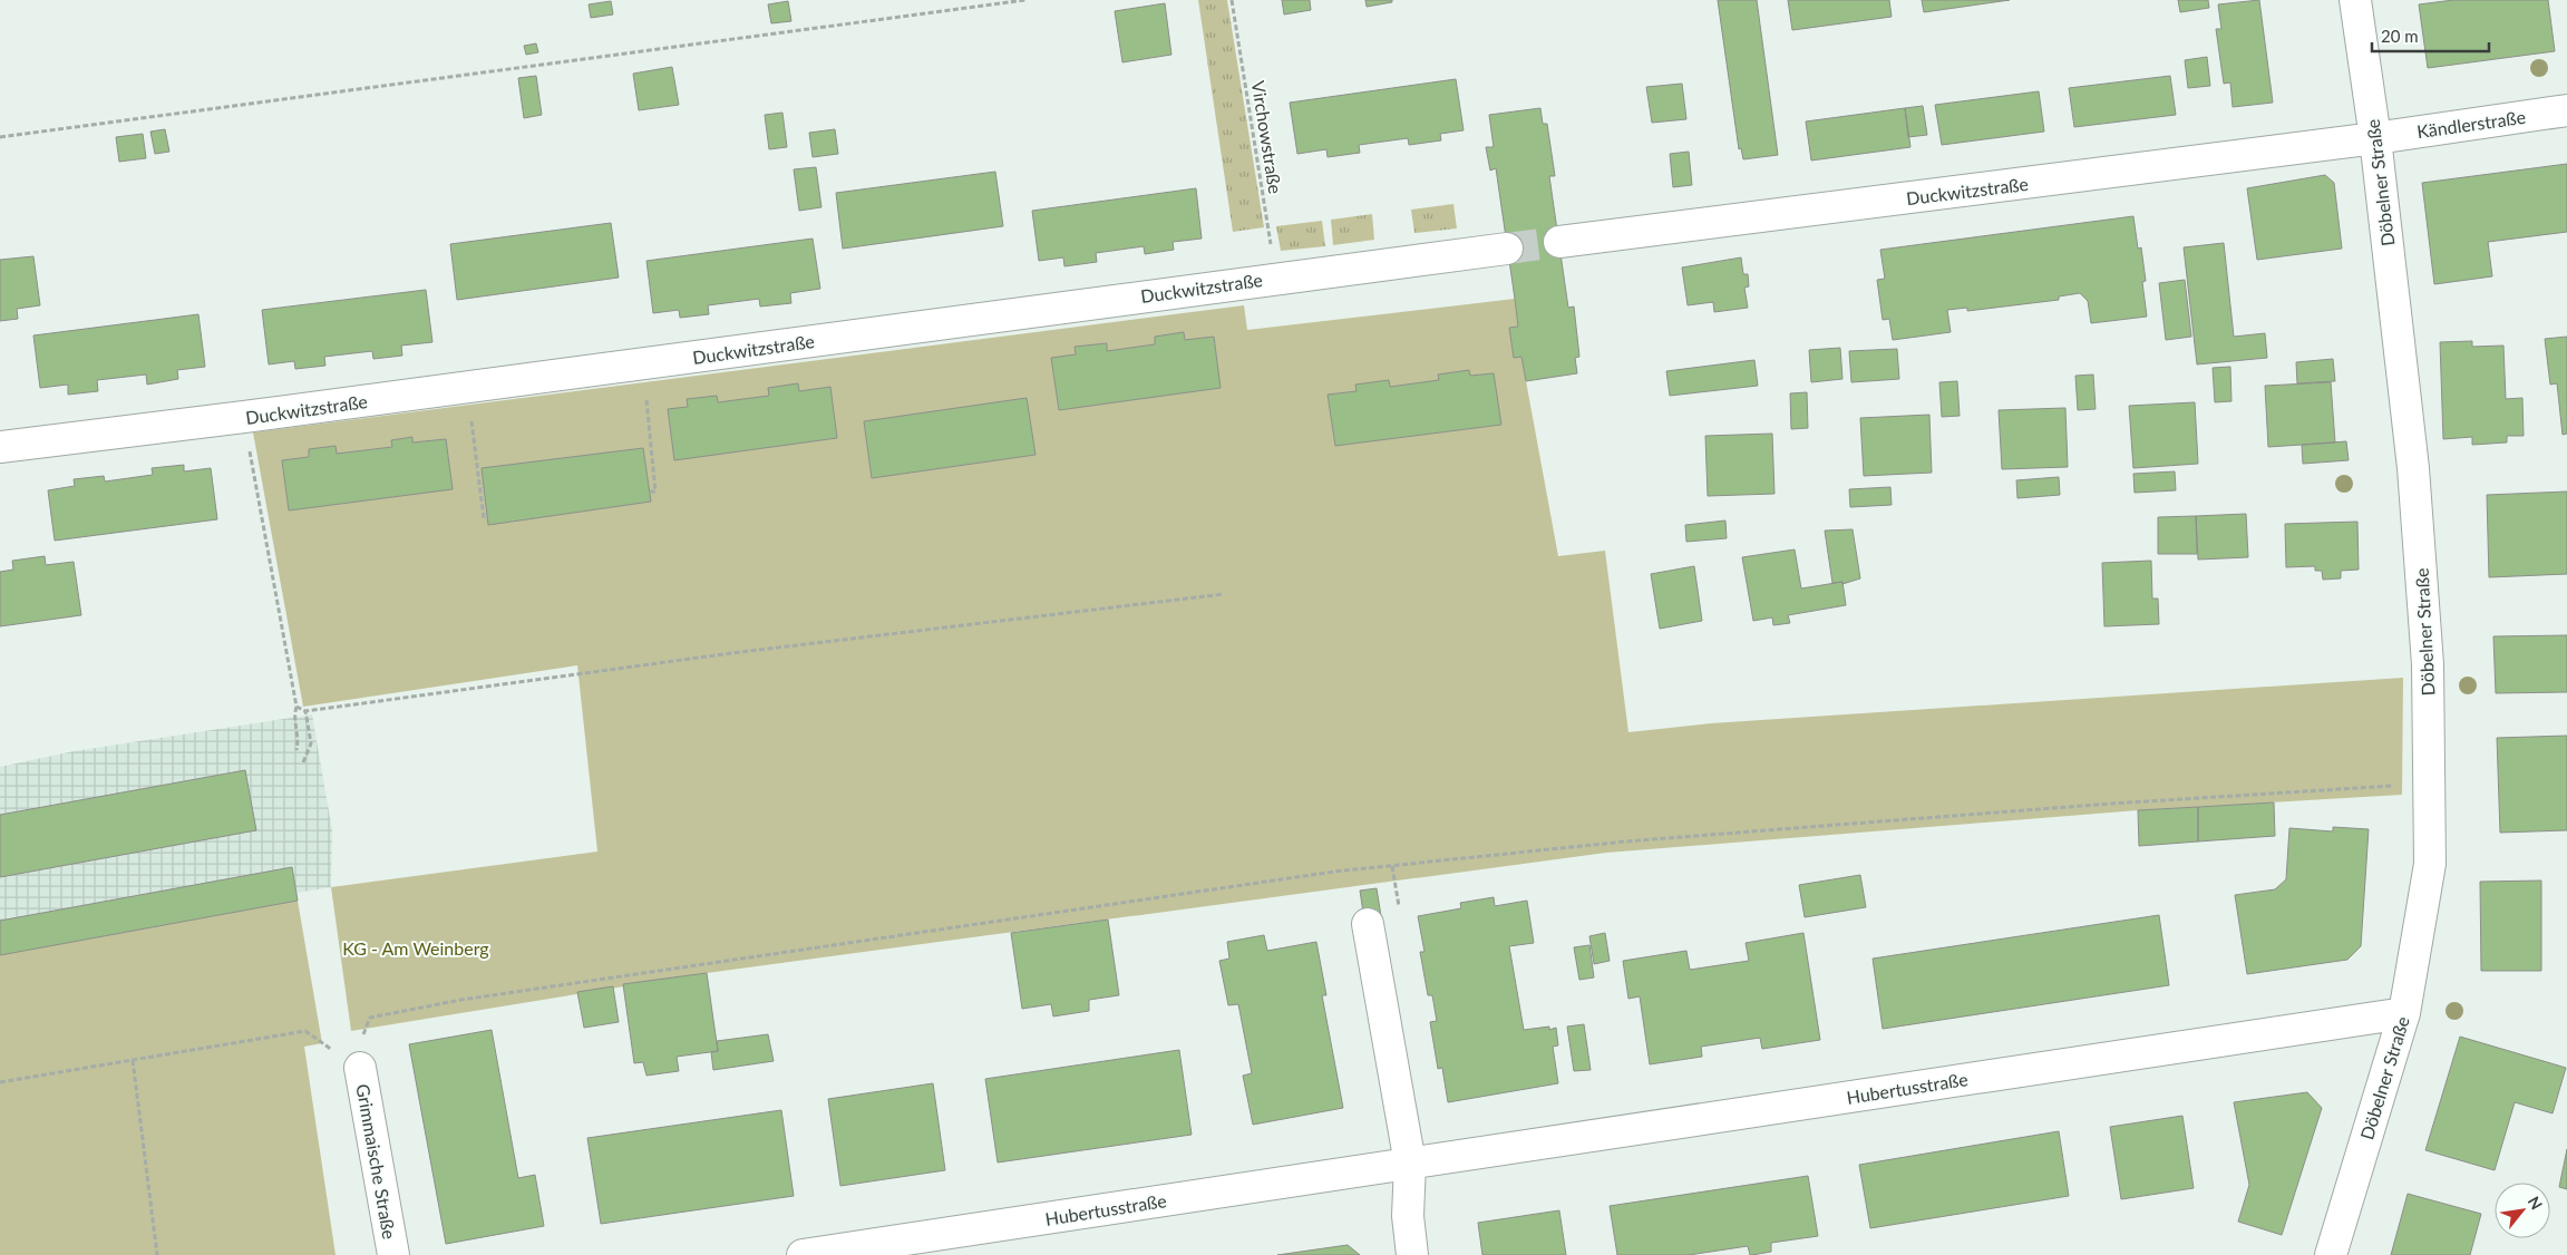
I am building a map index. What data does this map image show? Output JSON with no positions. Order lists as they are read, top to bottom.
{
  "streets": {
    "street": [
      "Kändlerstraße",
      "Döbelner Straße",
      "Duckwitzstraße",
      "Hubertusstraße",
      "Grimmaische Straße"
    ],
    "path": ["Virchowstraße"]
  },
  "crossings": [
    ["Kändlerstraße", "Döbelner Straße"],
    ["Kändlerstraße", "Duckwitzstraße"],
    ["Virchowstraße", "Duckwitzstraße"],
    ["Döbelner Straße", "Duckwitzstraße"],
    ["Döbelner Straße", "Hubertusstraße"]
  ],
  "parks": ["KG - Am Weinberg"],
  "scale_bar": "20 m",
  "north": "top right"
}
